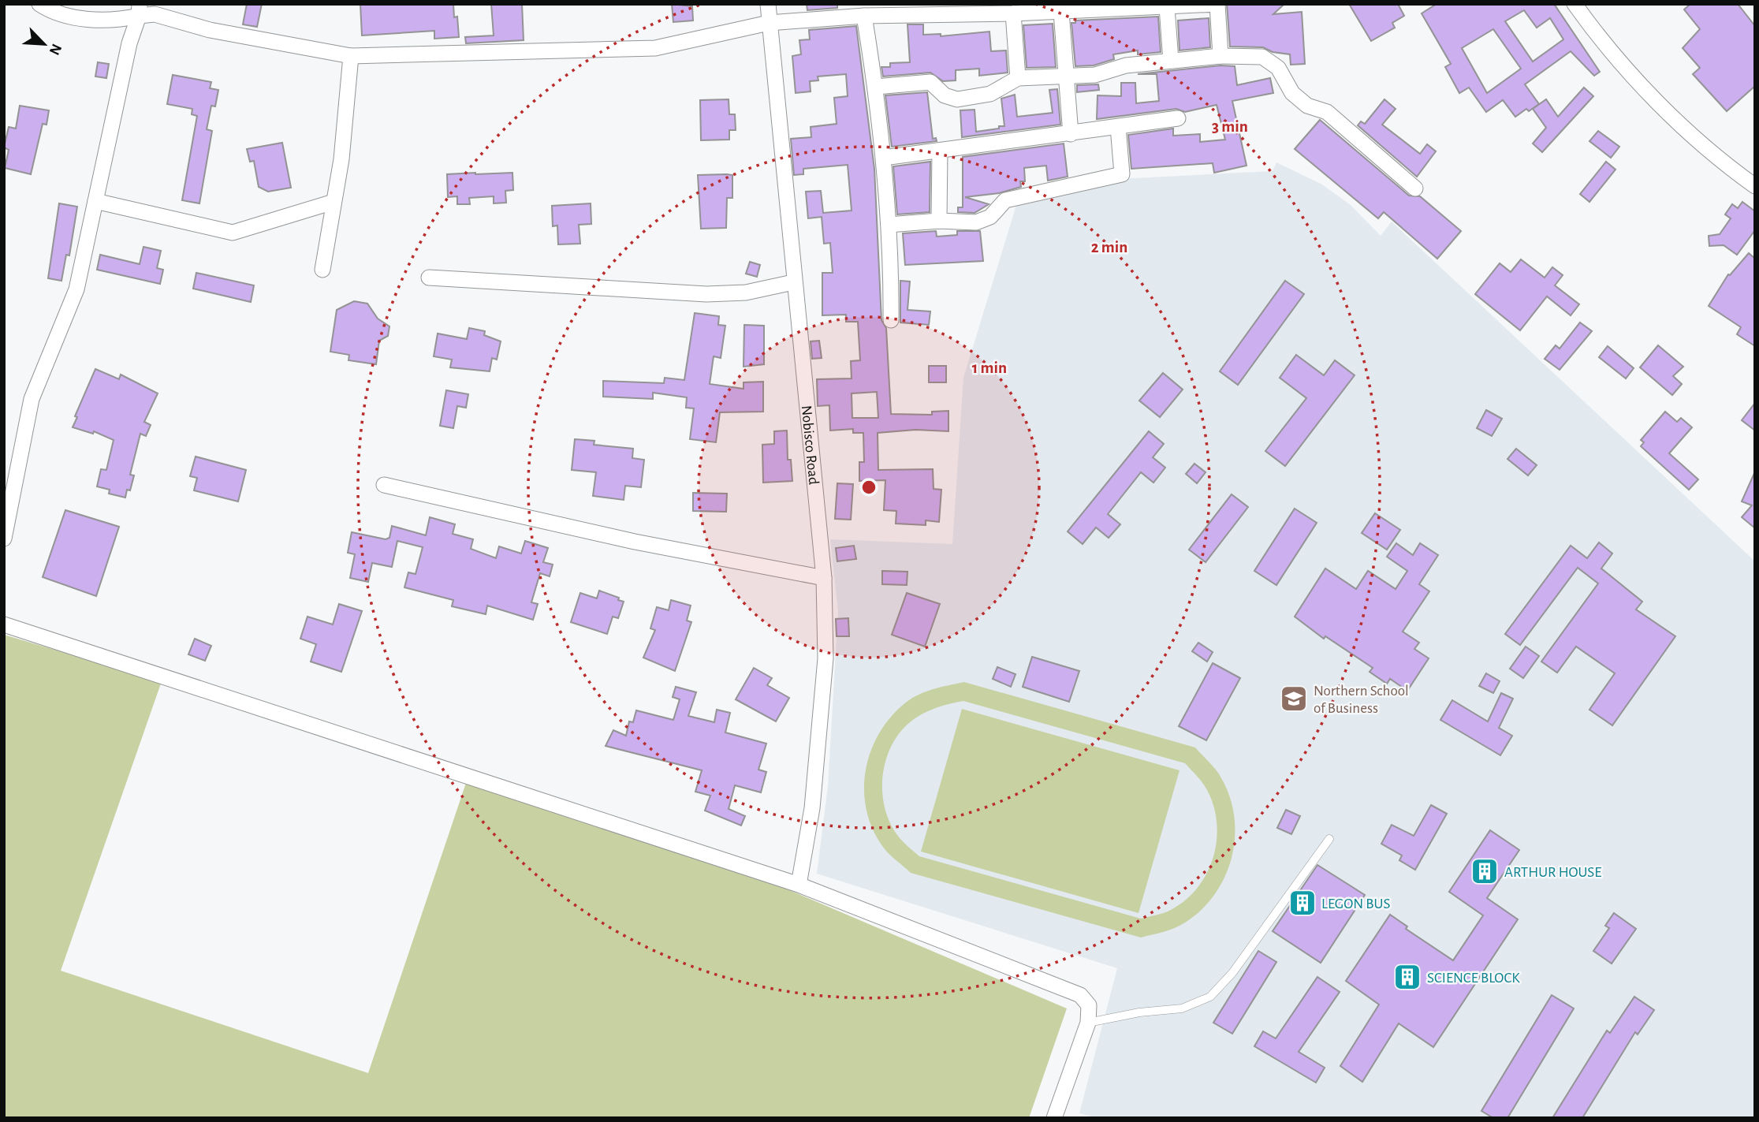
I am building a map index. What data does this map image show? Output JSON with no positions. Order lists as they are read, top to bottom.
{
  "streets": {
    "street": ["Nobisco Road"]
  },
  "places": {
    "school or university": ["Northern School of Business"],
    "building": ["ARTHUR HOUSE", "LEGON BUS", "SCIENCE BLOCK"]
  },
  "north": "bottom right",
  "rings": ["3 min", "2 min", "1 min"]
}
